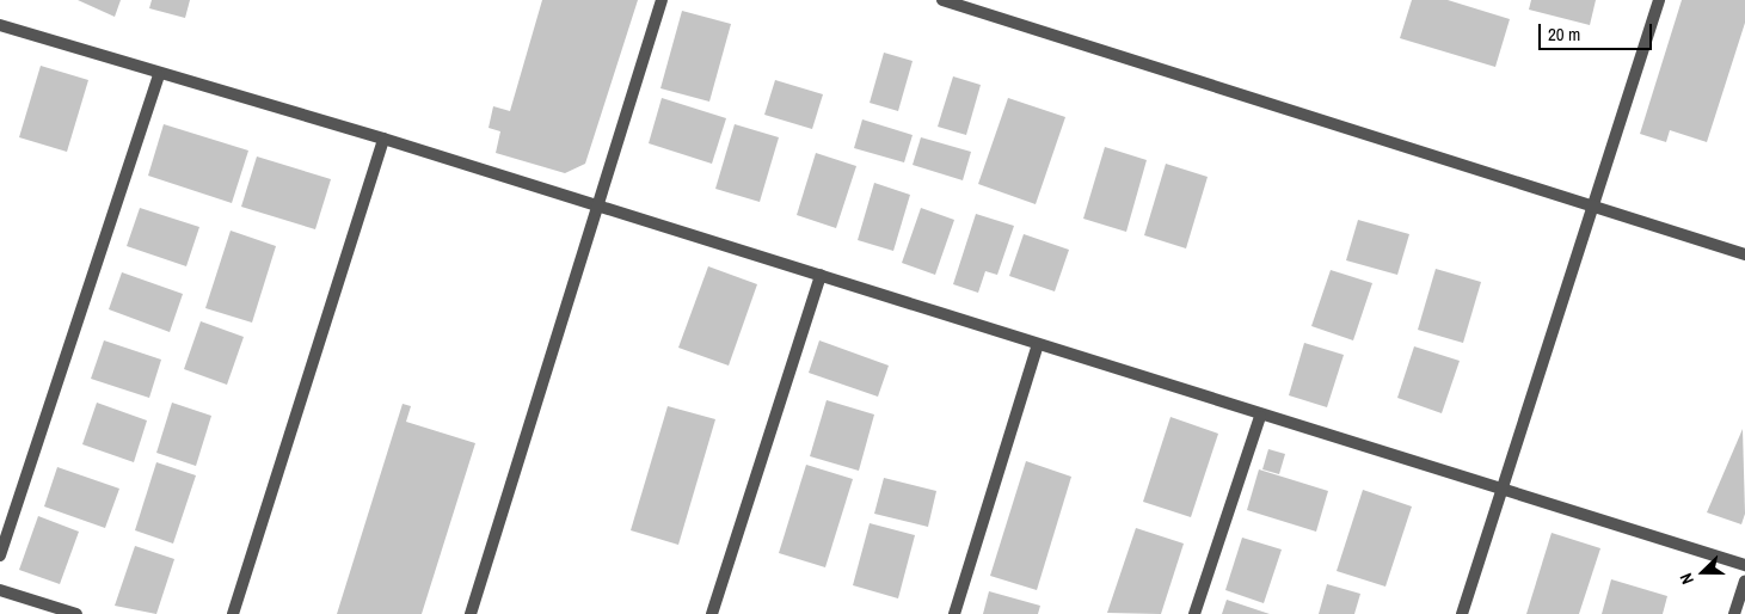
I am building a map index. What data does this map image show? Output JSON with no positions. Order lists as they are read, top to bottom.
{
  "scale_bar": "20 m",
  "north": "left"
}
